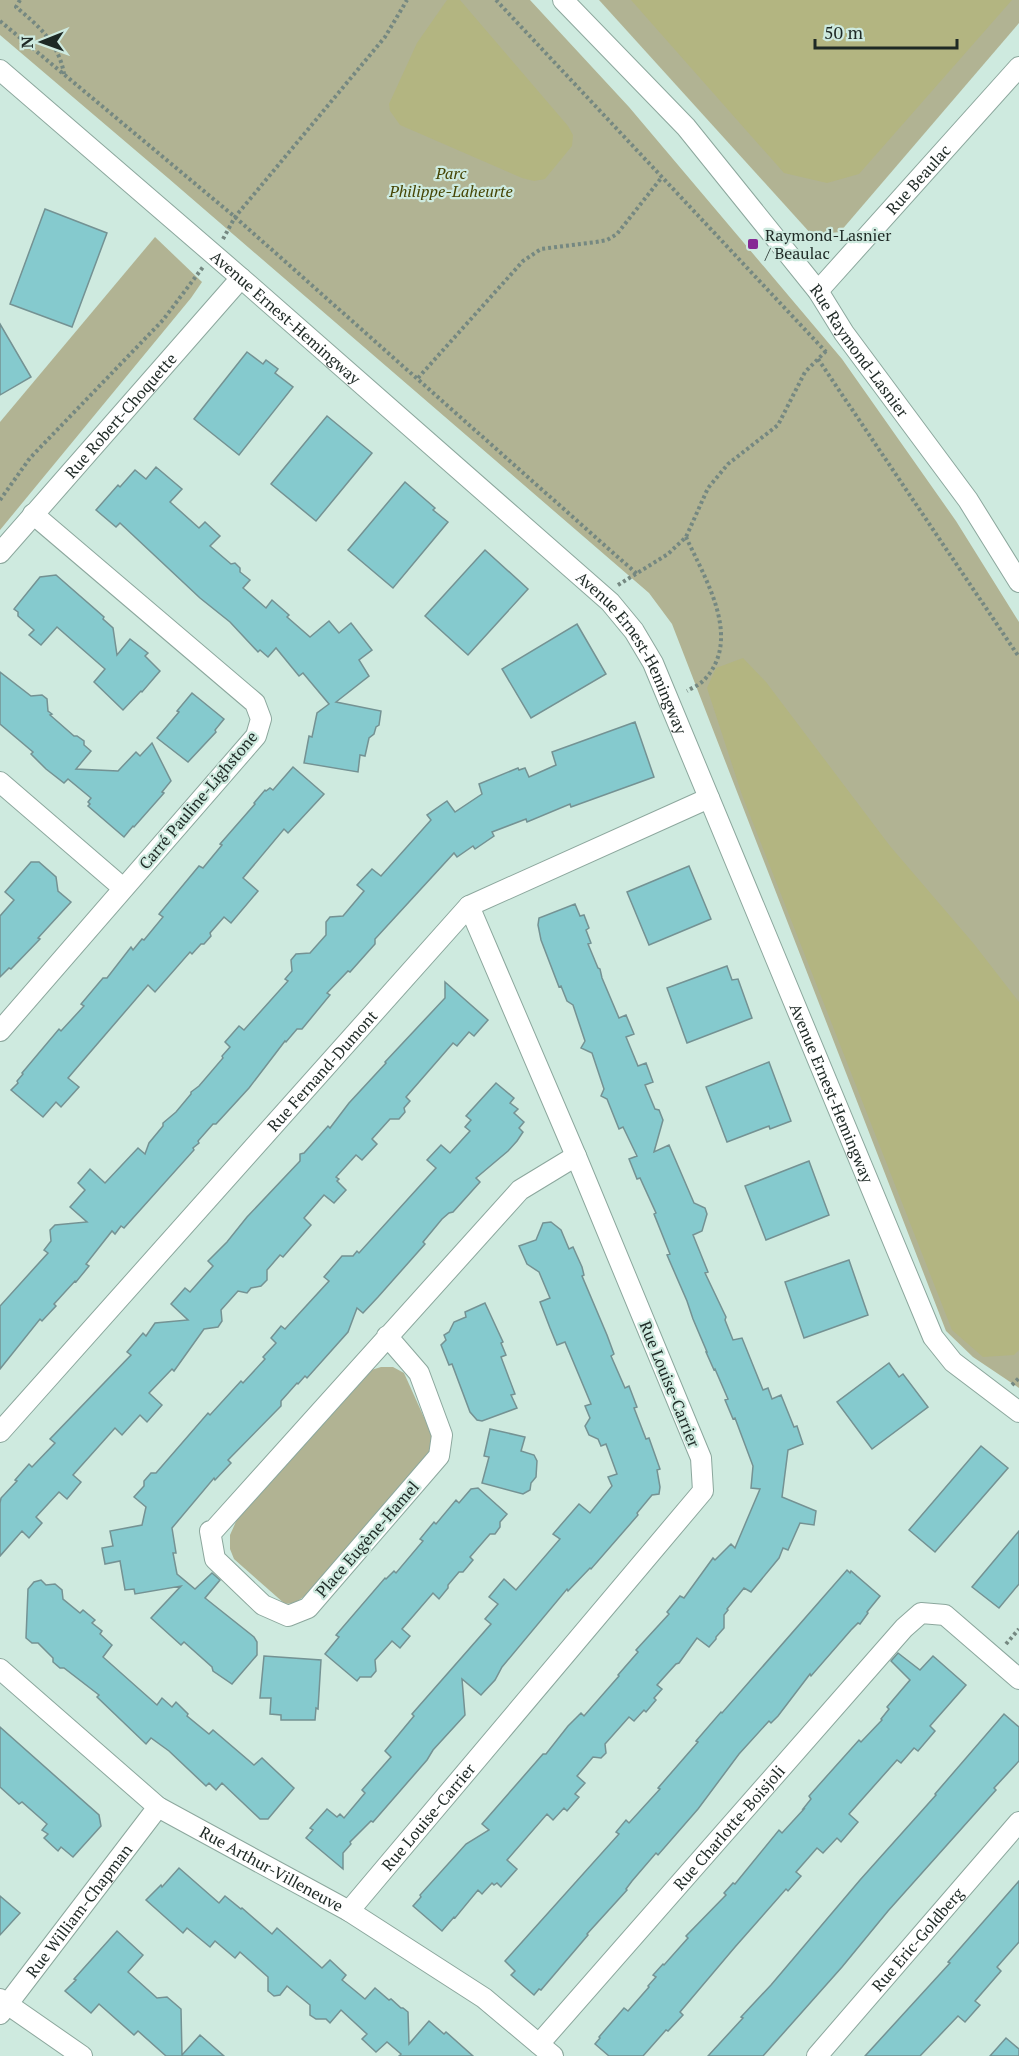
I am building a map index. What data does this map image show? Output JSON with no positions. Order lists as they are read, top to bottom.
{
  "streets": {
    "street": [
      "Rue Beaulac",
      "Avenue Ernest-Hemingway",
      "Rue Raymond-Lasnier",
      "Rue Robert-Choquette",
      "Carré Pauline-Lighstone",
      "Rue Fernand-Dumont",
      "Rue Louise-Carrier",
      "Place Eugène-Hamel",
      "Rue Charlotte-Boisjoli",
      "Rue Arthur-Villeneuve",
      "Rue William-Chapman",
      "Rue Eric-Goldberg"
    ]
  },
  "crossings": [
    ["Rue Beaulac", "Rue Raymond-Lasnier"],
    ["Avenue Ernest-Hemingway", "Rue Robert-Choquette"],
    ["Avenue Ernest-Hemingway", "Rue Fernand-Dumont"],
    ["Rue Robert-Choquette", "Carré Pauline-Lighstone"],
    ["Rue Fernand-Dumont", "Rue Louise-Carrier"],
    ["Rue Louise-Carrier", "Place Eugène-Hamel"],
    ["Rue Louise-Carrier", "Rue Arthur-Villeneuve"],
    ["Rue Charlotte-Boisjoli", "Rue Arthur-Villeneuve"],
    ["Rue Arthur-Villeneuve", "Rue William-Chapman"]
  ],
  "parks": ["Parc Philippe-Laheurte"],
  "places": {
    "transit": ["Raymond-Lasnier / Beaulac"]
  },
  "scale_bar": "50 m",
  "north": "left"
}
